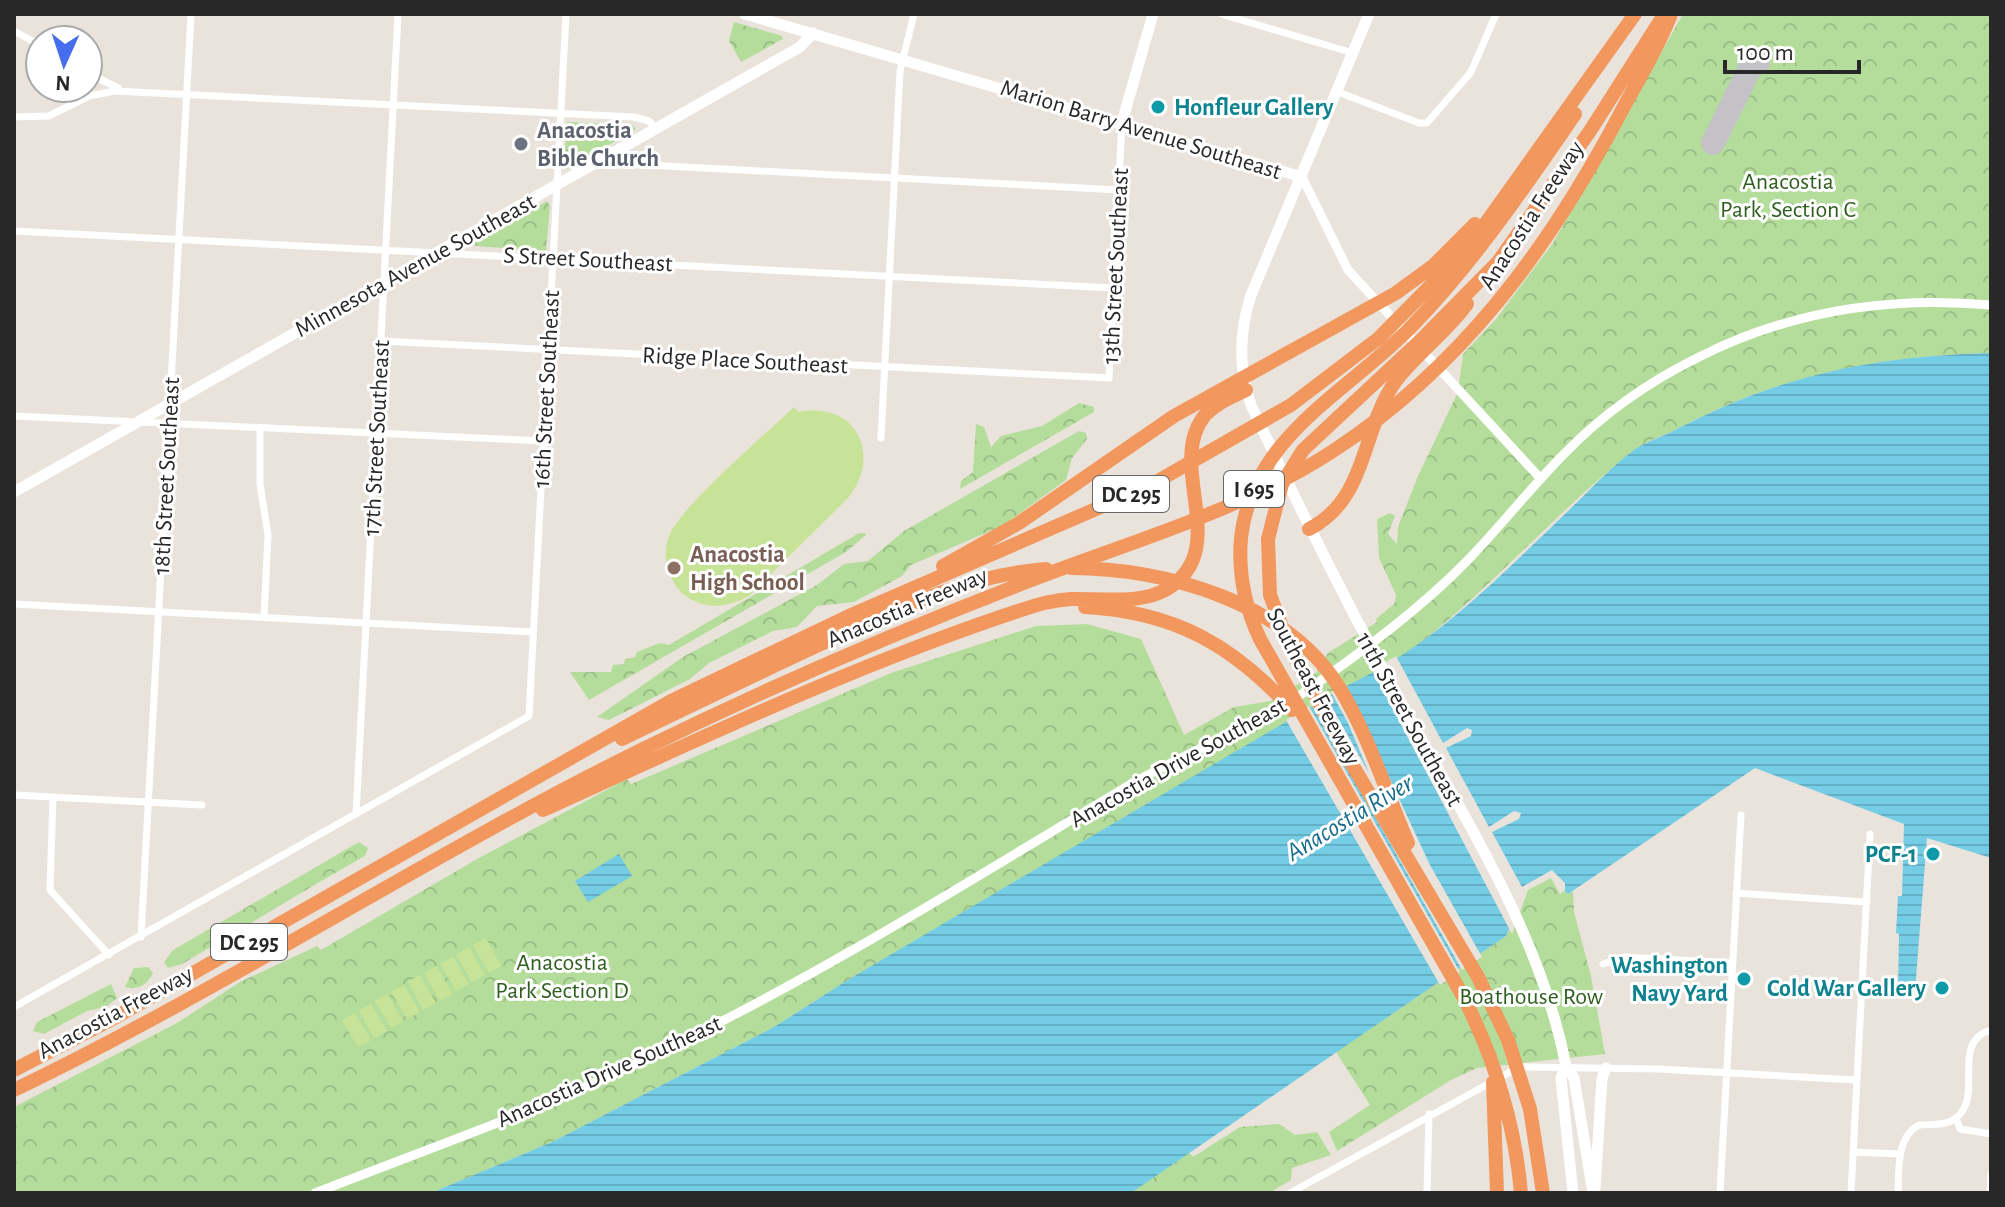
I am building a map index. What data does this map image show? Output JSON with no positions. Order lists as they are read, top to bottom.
{
  "streets": {
    "highway": [
      "Anacostia Freeway",
      "I 695",
      "DC 295",
      "Southeast Freeway"
    ],
    "main road": [
      "Marion Barry Avenue Southeast",
      "Minnesota Avenue Southeast",
      "13th Street Southeast",
      "11th Street Southeast"
    ],
    "street": [
      "S Street Southeast",
      "Ridge Place Southeast",
      "16th Street Southeast",
      "17th Street Southeast",
      "18th Street Southeast",
      "Anacostia Drive Southeast"
    ]
  },
  "crossings": [
    ["Marion Barry Avenue Southeast", "Minnesota Avenue Southeast"],
    ["Marion Barry Avenue Southeast", "13th Street Southeast"],
    ["Marion Barry Avenue Southeast", "Anacostia Drive Southeast"],
    ["Anacostia Freeway", "Southeast Freeway"],
    ["S Street Southeast", "Minnesota Avenue Southeast"],
    ["S Street Southeast", "13th Street Southeast"],
    ["S Street Southeast", "16th Street Southeast"],
    ["S Street Southeast", "17th Street Southeast"],
    ["S Street Southeast", "18th Street Southeast"],
    ["Minnesota Avenue Southeast", "16th Street Southeast"],
    ["Minnesota Avenue Southeast", "17th Street Southeast"],
    ["Minnesota Avenue Southeast", "18th Street Southeast"],
    ["13th Street Southeast", "Ridge Place Southeast"],
    ["Ridge Place Southeast", "16th Street Southeast"],
    ["Ridge Place Southeast", "17th Street Southeast"],
    ["16th Street Southeast", "17th Street Southeast"]
  ],
  "water": ["Anacostia River"],
  "parks": ["Anacostia Park, Section C", "Anacostia Park Section D", "Boathouse Row"],
  "places": [
    "Honfleur Gallery",
    "Anacostia Bible Church",
    "Anacostia High School",
    "PCF-1",
    "Washington Navy Yard",
    "Cold War Gallery"
  ],
  "scale_bar": "100 m",
  "north": "bottom"
}
